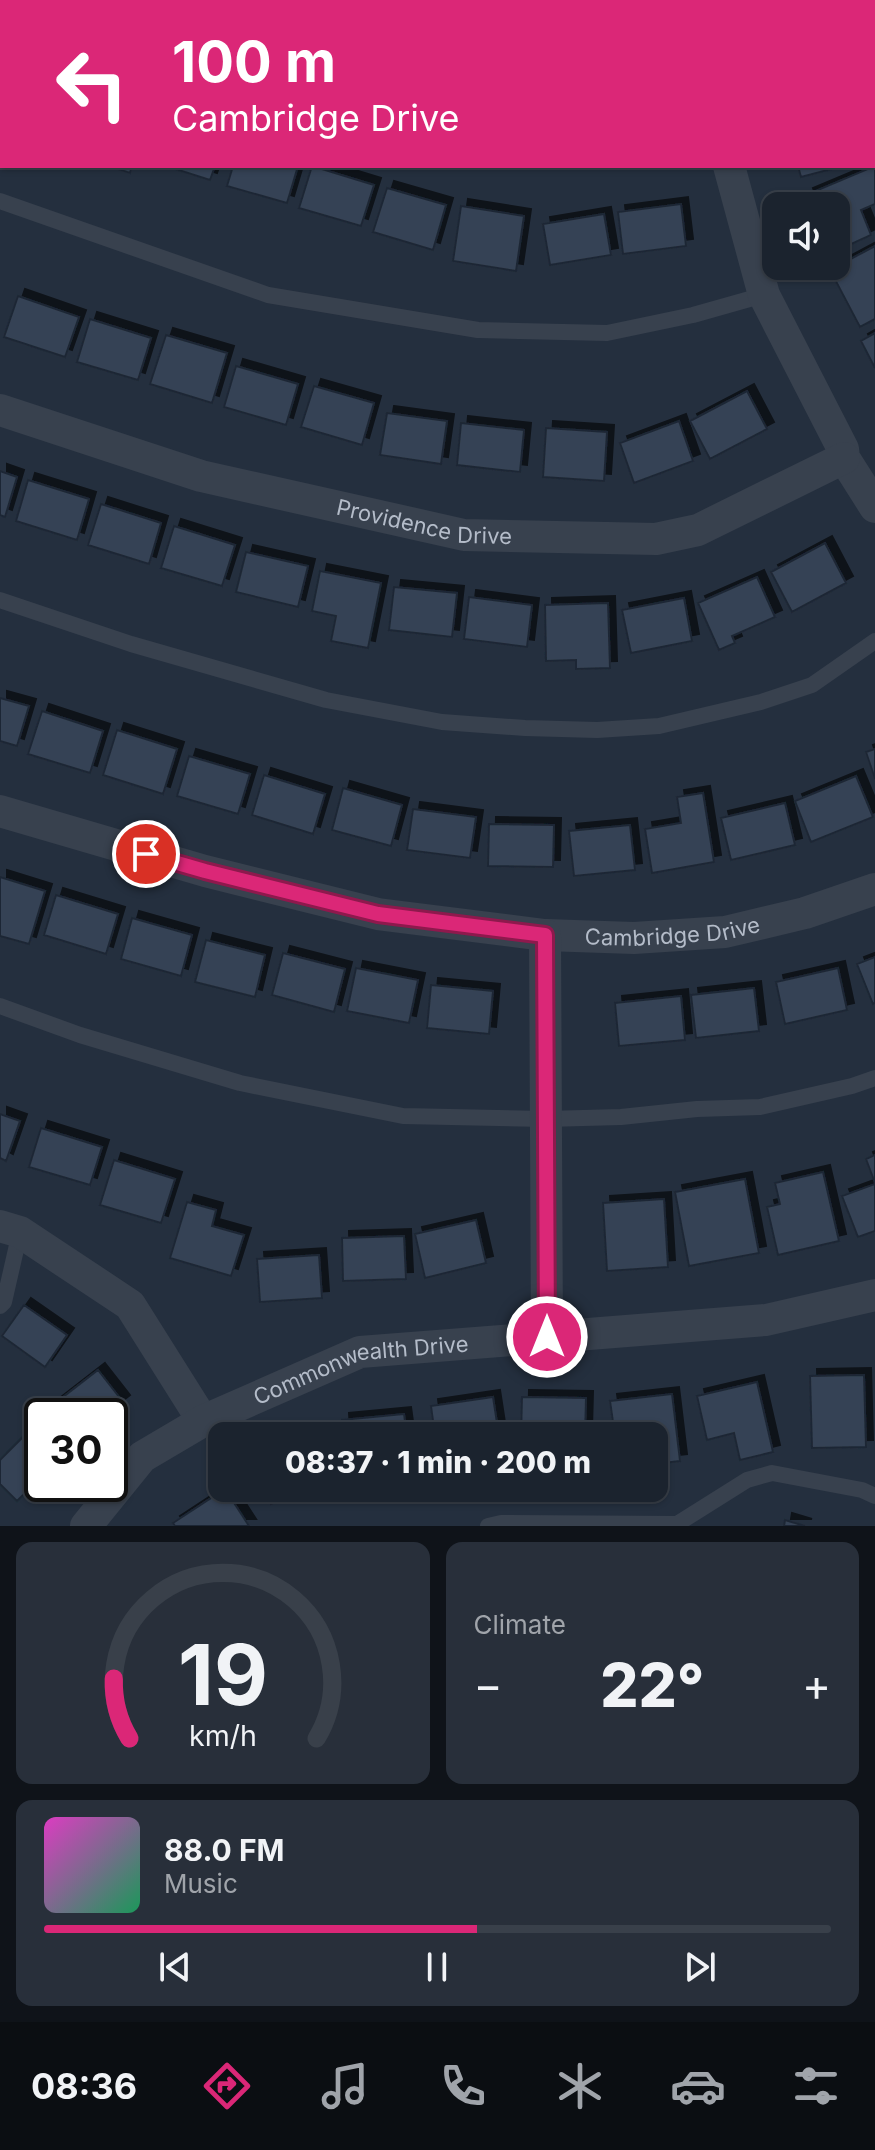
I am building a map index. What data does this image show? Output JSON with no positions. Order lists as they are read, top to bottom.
{
  "streets": {
    "street": ["Providence Drive", "Cambridge Drive", "Commonwealth Drive"]
  },
  "page": {
    "turn": ["100 m", "Cambridge Drive"],
    "limit": "30",
    "trip": "08:37 · 1 min · 200 m",
    "tile": "Climate",
    "heat": ["−", "22°", "+"],
    "song": ["88.0 FM", "Music"],
    "tabs": "08:36",
    "gauge": ["19", "km/h"]
  }
}
